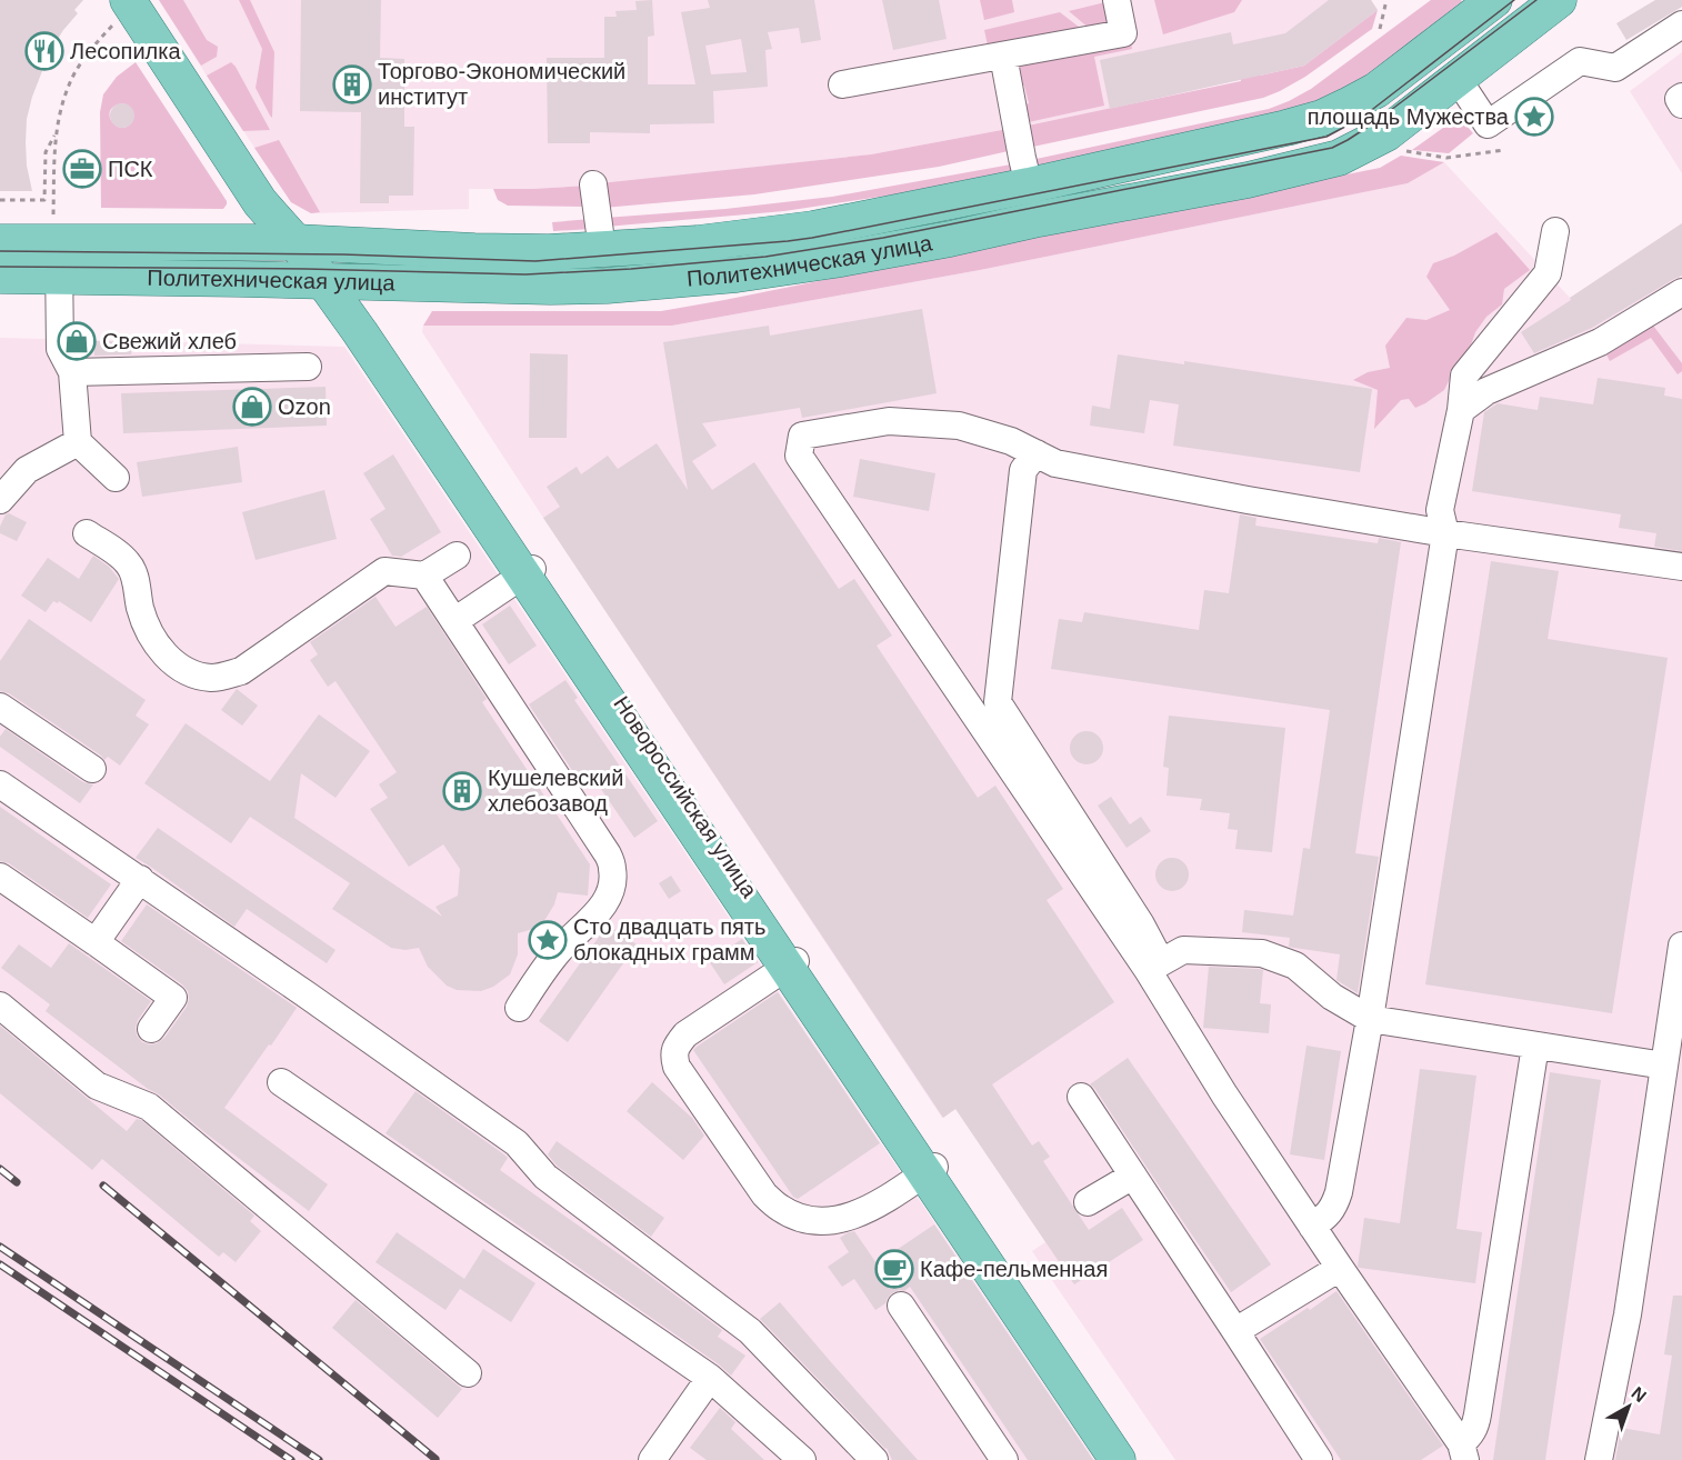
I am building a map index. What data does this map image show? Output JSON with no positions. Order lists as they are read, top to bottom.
{
  "streets": {
    "main road": ["Политехническая улица", "Новороссийская улица"]
  },
  "crossings": [
    ["Политехническая улица", "Новороссийская улица"]
  ],
  "places": {
    "restaurant": ["Лесопилка"],
    "building": ["Торгово-Экономический институт", "Кушелевский хлебозавод"],
    "place": ["площадь Мужества", "Сто двадцать пять блокадных грамм"],
    "office": ["ПСК"],
    "shop": ["Свежий хлеб", "Ozon"],
    "cafe": ["Кафе-пельменная"]
  },
  "north": "top right"
}
